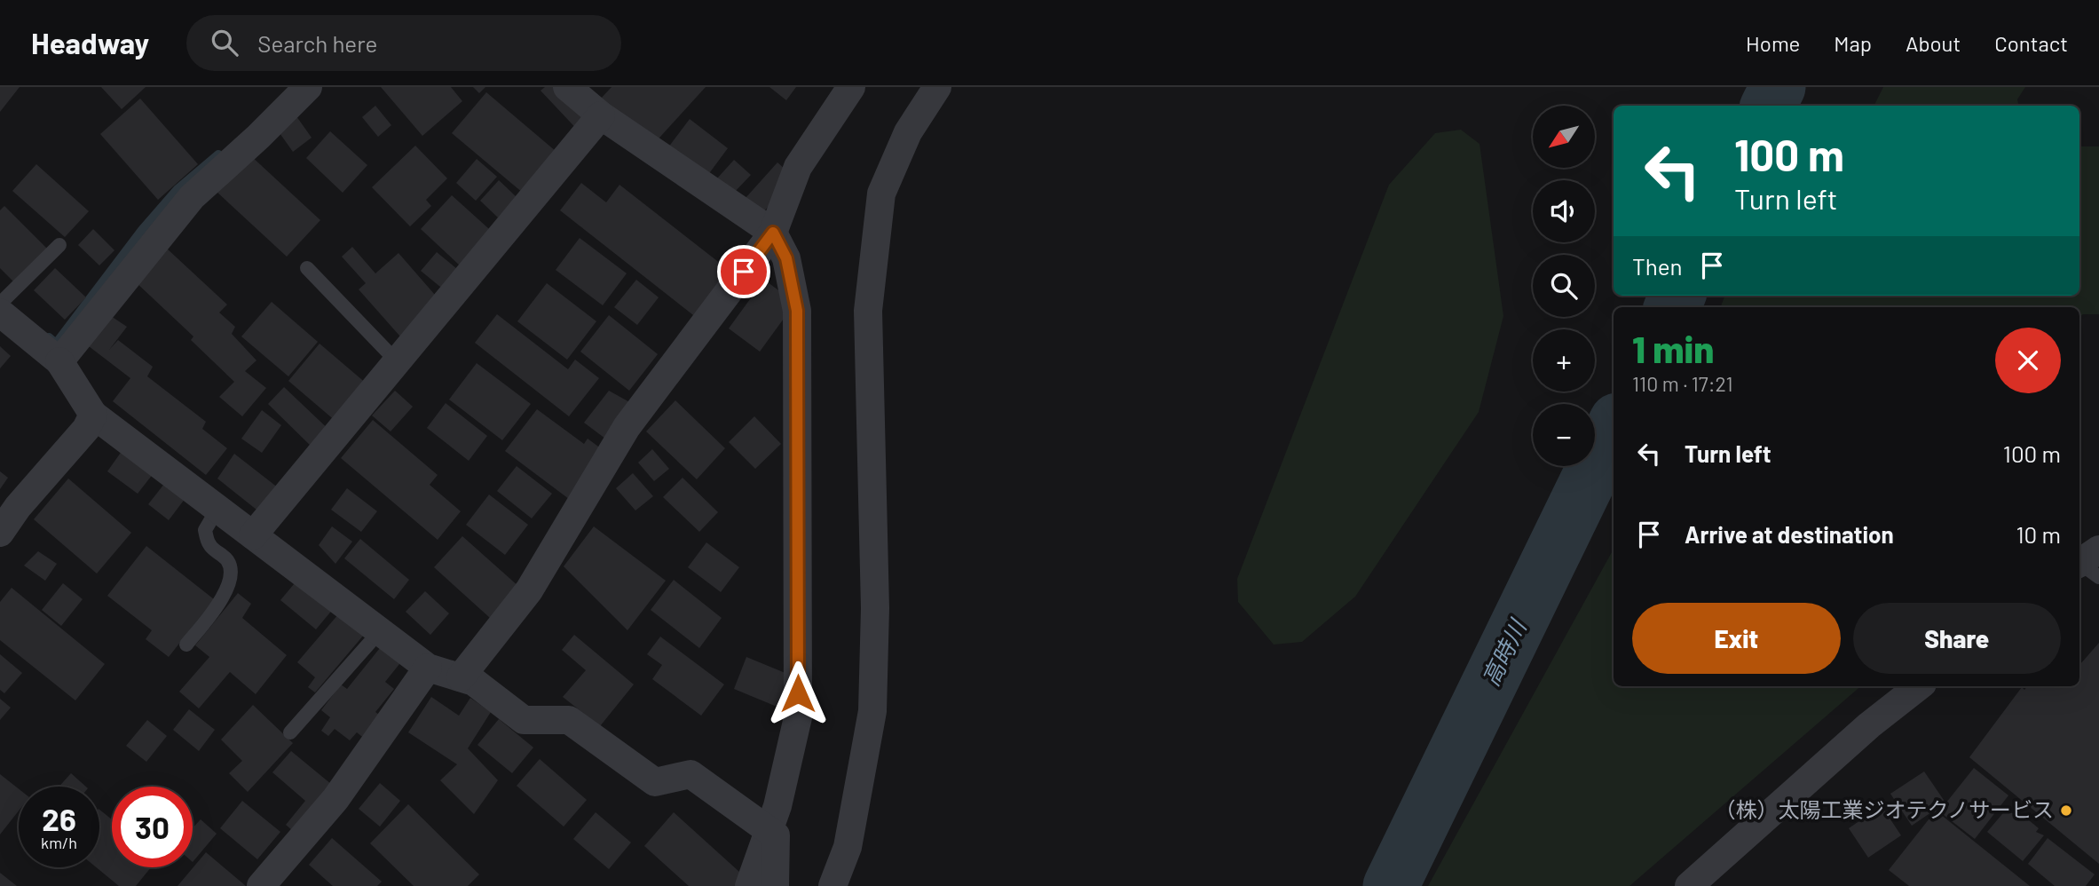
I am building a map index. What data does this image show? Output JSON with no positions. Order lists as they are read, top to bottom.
{
  "water": ["高時川"],
  "places": ["（株）太陽工業ジオテクノサービス"],
  "north": "bottom left",
  "page": {
    "header": "Headway",
    "search": "Search here",
    "nav": [
      "Home",
      "Map",
      "About",
      "Contact"
    ],
    "map_buttons": ["+", "−"],
    "turn": ["100 m", "Turn left"],
    "then": "Then",
    "heading": ["1 min", "110 m · 17:21"],
    "list": [
      {
        "name": "Turn left",
        "value": "100 m"
      },
      {
        "name": "Arrive at destination",
        "value": "10 m"
      }
    ],
    "buttons": ["Exit", "Share"],
    "speed": "26 km/h",
    "limit": "30"
  }
}
